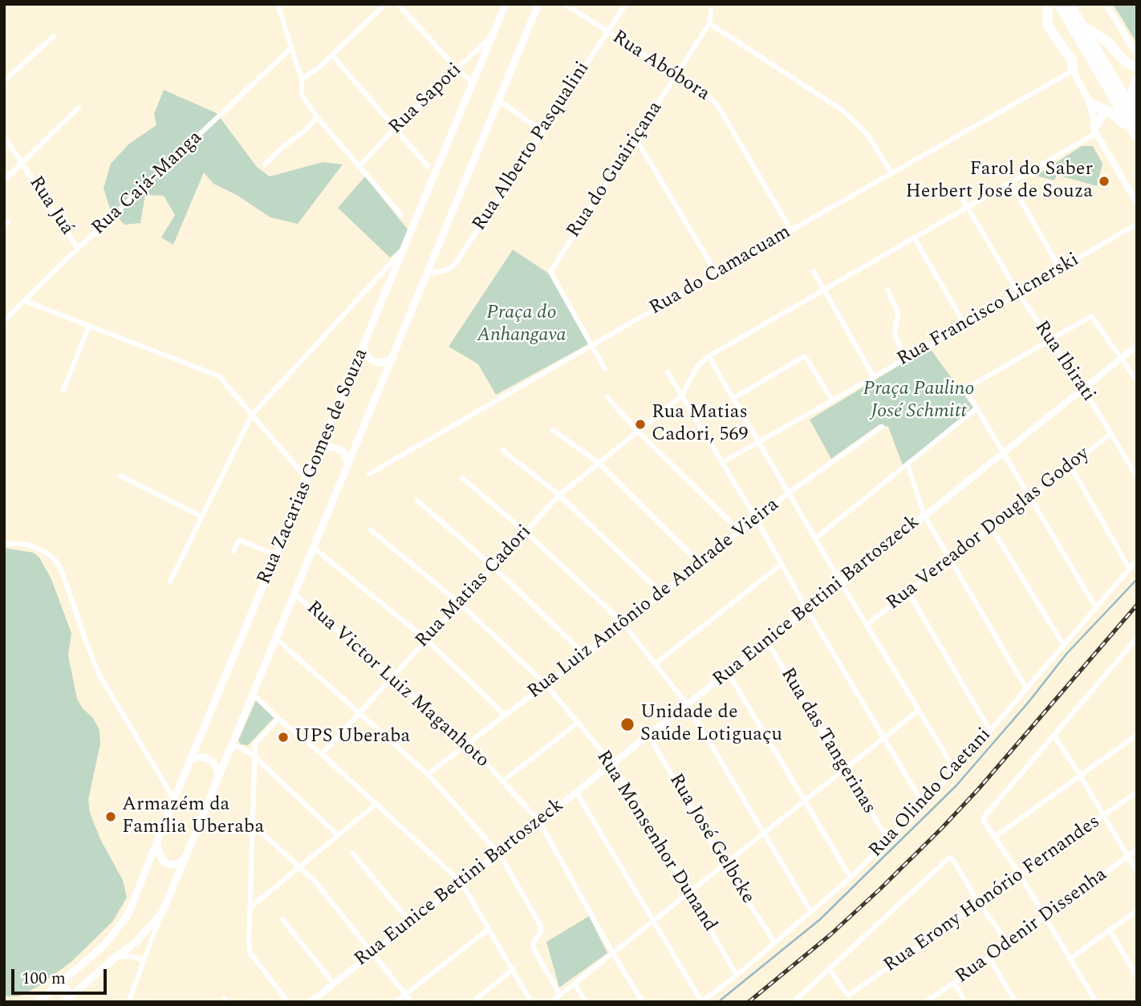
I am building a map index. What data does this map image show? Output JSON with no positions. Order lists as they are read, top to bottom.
{
  "streets": {
    "main road": ["Rua Zacarias Gomes de Souza"],
    "street": [
      "Rua Abóbora",
      "Rua Sapoti",
      "Rua Alberto Pasqualini",
      "Rua do Guairiçana",
      "Rua Cajá-Manga",
      "Rua Juá",
      "Rua do Camacuam",
      "Rua Francisco Licnerski",
      "Rua Ibirati",
      "Rua Vereador Douglas Godoy",
      "Rua Matias Cadori",
      "Rua Luiz Antônio de Andrade Vieira",
      "Rua Eunice Bettini Bartoszeck",
      "Rua Victor Luiz Maganhoto",
      "Rua das Tangerinas",
      "Rua Olindo Caetani",
      "Rua José Gelbcke",
      "Rua Monsenhor Dunand",
      "Rua Erony Honório Fernandes",
      "Rua Odenir Dissenha"
    ]
  },
  "crossings": [
    ["Rua Abóbora", "Rua Alberto Pasqualini"],
    ["Rua Abóbora", "Rua do Guairiçana"],
    ["Rua Abóbora", "Rua do Camacuam"],
    ["Rua Sapoti", "Rua Zacarias Gomes de Souza"],
    ["Rua Alberto Pasqualini", "Rua Zacarias Gomes de Souza"],
    ["Rua do Guairiçana", "Rua do Camacuam"],
    ["Rua Cajá-Manga", "Rua Juá"],
    ["Rua Francisco Licnerski", "Rua Ibirati"],
    ["Rua Ibirati", "Rua Vereador Douglas Godoy"],
    ["Rua Ibirati", "Rua Eunice Bettini Bartoszeck"],
    ["Rua Zacarias Gomes de Souza", "Rua Victor Luiz Maganhoto"],
    ["Rua Matias Cadori", "Rua Victor Luiz Maganhoto"],
    ["Rua Matias Cadori", "Rua Monsenhor Dunand"],
    ["Rua Luiz Antônio de Andrade Vieira", "Rua Victor Luiz Maganhoto"],
    ["Rua Luiz Antônio de Andrade Vieira", "Rua Monsenhor Dunand"],
    ["Rua Eunice Bettini Bartoszeck", "Rua Victor Luiz Maganhoto"],
    ["Rua Eunice Bettini Bartoszeck", "Rua das Tangerinas"],
    ["Rua Eunice Bettini Bartoszeck", "Rua José Gelbcke"],
    ["Rua Eunice Bettini Bartoszeck", "Rua Monsenhor Dunand"],
    ["Rua das Tangerinas", "Rua Olindo Caetani"],
    ["Rua Olindo Caetani", "Rua José Gelbcke"],
    ["Rua Olindo Caetani", "Rua Monsenhor Dunand"]
  ],
  "parks": ["Praça do Anhangava", "Praça Paulino José Schmitt"],
  "places": [
    "Farol do Saber Herbert José de Souza",
    "Rua Matias Cadori, 569",
    "Unidade de Saúde Lotiguaçu",
    "UPS Uberaba",
    "Armazém da Família Uberaba"
  ],
  "scale_bar": "100 m"
}
